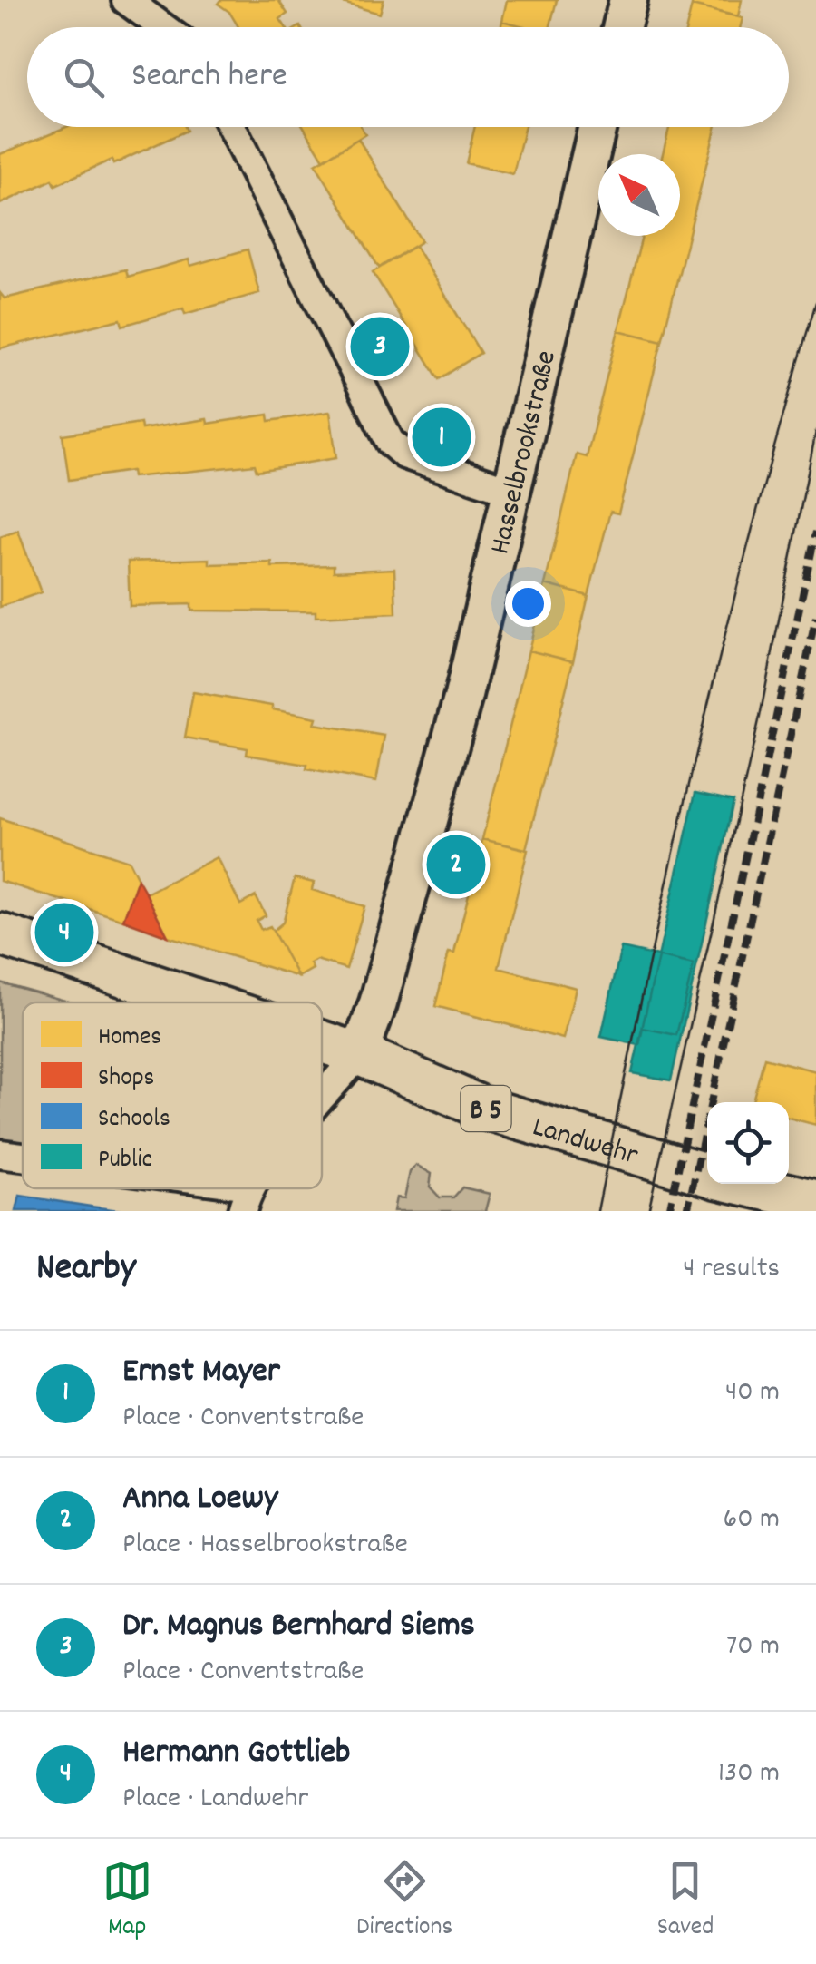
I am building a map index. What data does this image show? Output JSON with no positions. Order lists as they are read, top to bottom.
{
  "streets": {
    "main road": ["B 5", "Landwehr"],
    "street": ["Hasselbrookstraße"]
  },
  "crossings": [
    ["Hasselbrookstraße", "Landwehr"]
  ],
  "legend": [
    "Homes",
    "Shops",
    "Schools",
    "Public"
  ],
  "north": "top left",
  "page": {
    "search": "Search here",
    "pins": [
      "3",
      "1",
      "2",
      "4"
    ],
    "heading": ["Nearby", "4 results"],
    "list": [
      {
        "mark": "1",
        "name": "Ernst Mayer",
        "note": "Place · Conventstraße",
        "value": "40 m"
      },
      {
        "mark": "2",
        "name": "Anna Loewy",
        "note": "Place · Hasselbrookstraße",
        "value": "60 m"
      },
      {
        "mark": "3",
        "name": "Dr. Magnus Bernhard Siems",
        "note": "Place · Conventstraße",
        "value": "70 m"
      },
      {
        "mark": "4",
        "name": "Hermann Gottlieb",
        "note": "Place · Landwehr",
        "value": "130 m"
      }
    ],
    "nav": ["Map", "Directions", "Saved"]
  }
}
